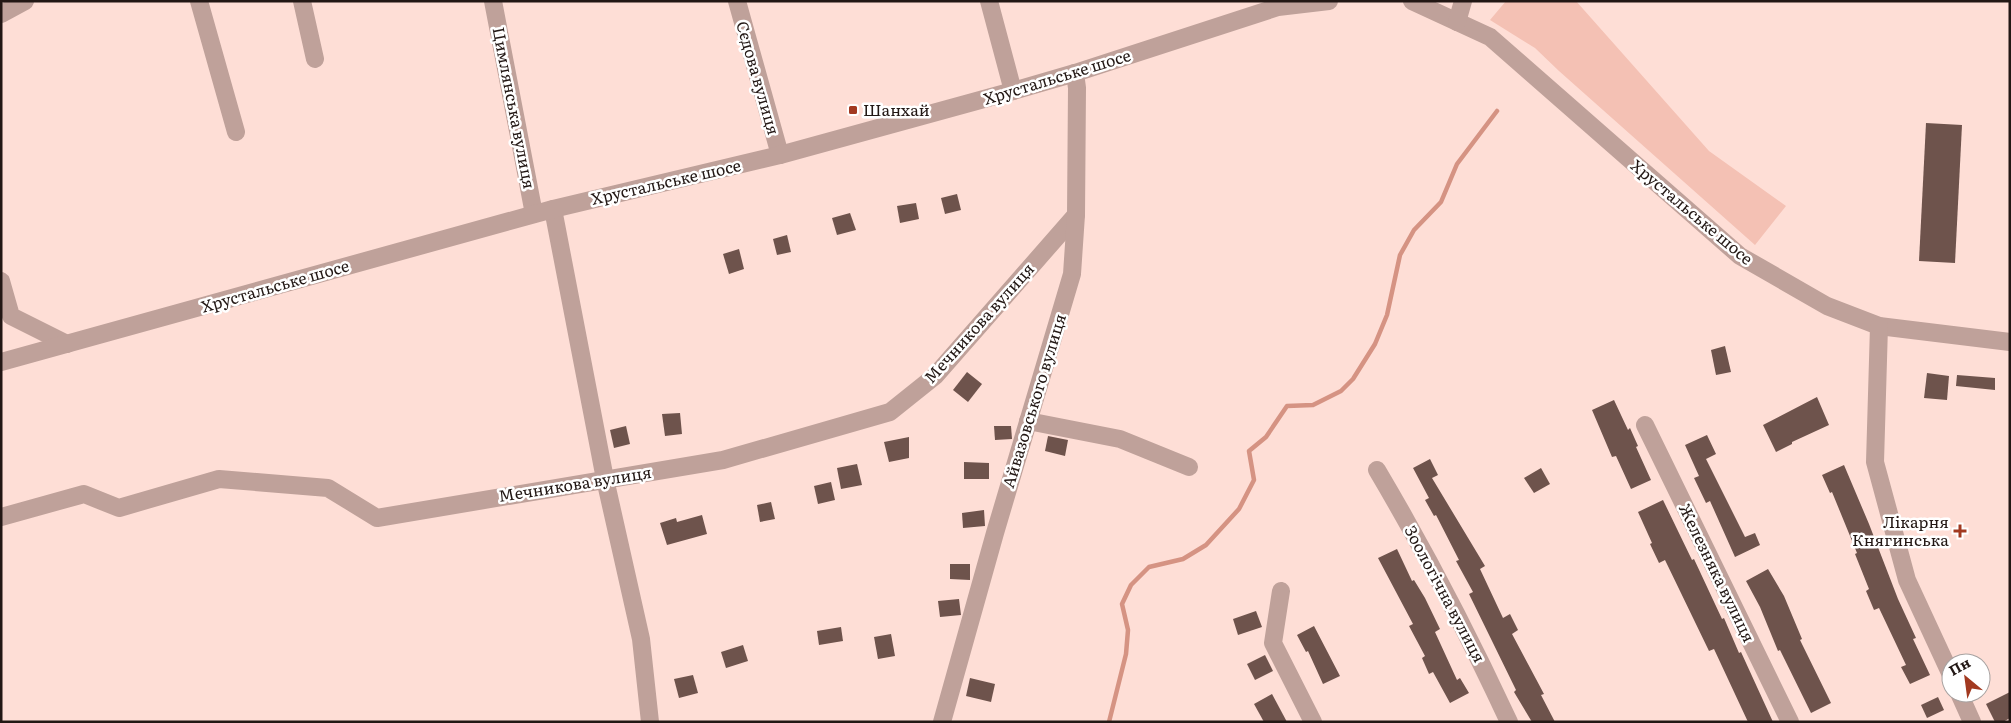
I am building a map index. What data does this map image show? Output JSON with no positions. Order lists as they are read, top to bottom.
{
  "streets": {
    "street": [
      "Хрустальське шосе",
      "Сєдова вулиця",
      "Цимлянська вулиця",
      "Мечникова вулиця",
      "Айвазовського вулиця",
      "Железняка вулиця",
      "Зоологічна вулиця"
    ]
  },
  "crossings": [
    ["Хрустальське шосе", "Сєдова вулиця"],
    ["Хрустальське шосе", "Цимлянська вулиця"],
    ["Хрустальське шосе", "Айвазовського вулиця"],
    ["Мечникова вулиця", "Айвазовського вулиця"]
  ],
  "places": {
    "transit": ["Шанхай"],
    "health": ["Лікарня Княгинська"]
  },
  "north": "top left"
}
